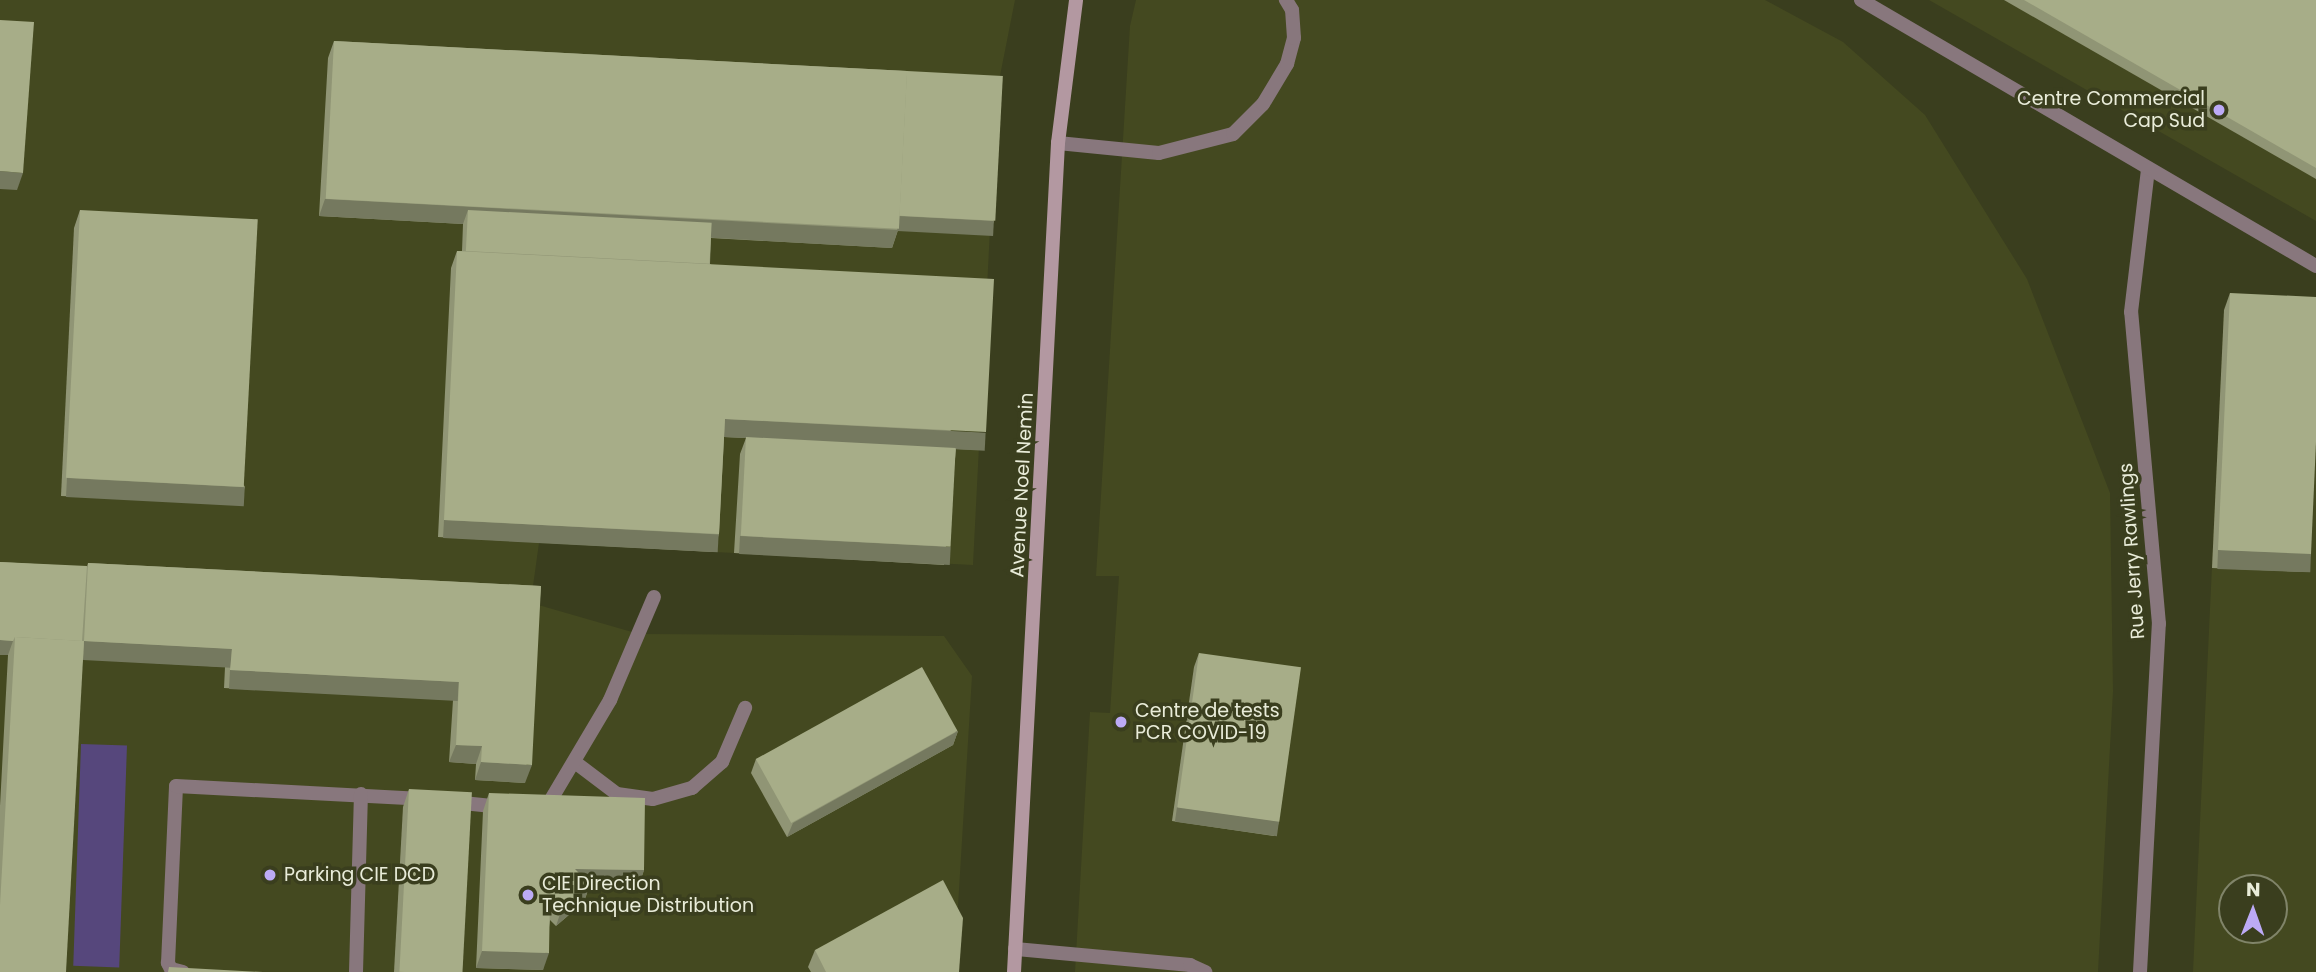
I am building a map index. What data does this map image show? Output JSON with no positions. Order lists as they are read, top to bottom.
{
  "streets": {
    "street": ["Avenue Noel Nemin", "Rue Jerry Rawlings"]
  },
  "places": [
    "Centre Commercial Cap Sud",
    "Centre de tests PCR COVID-19",
    "Parking CIE DCD",
    "CIE Direction Technique Distribution"
  ],
  "north": "top"
}
